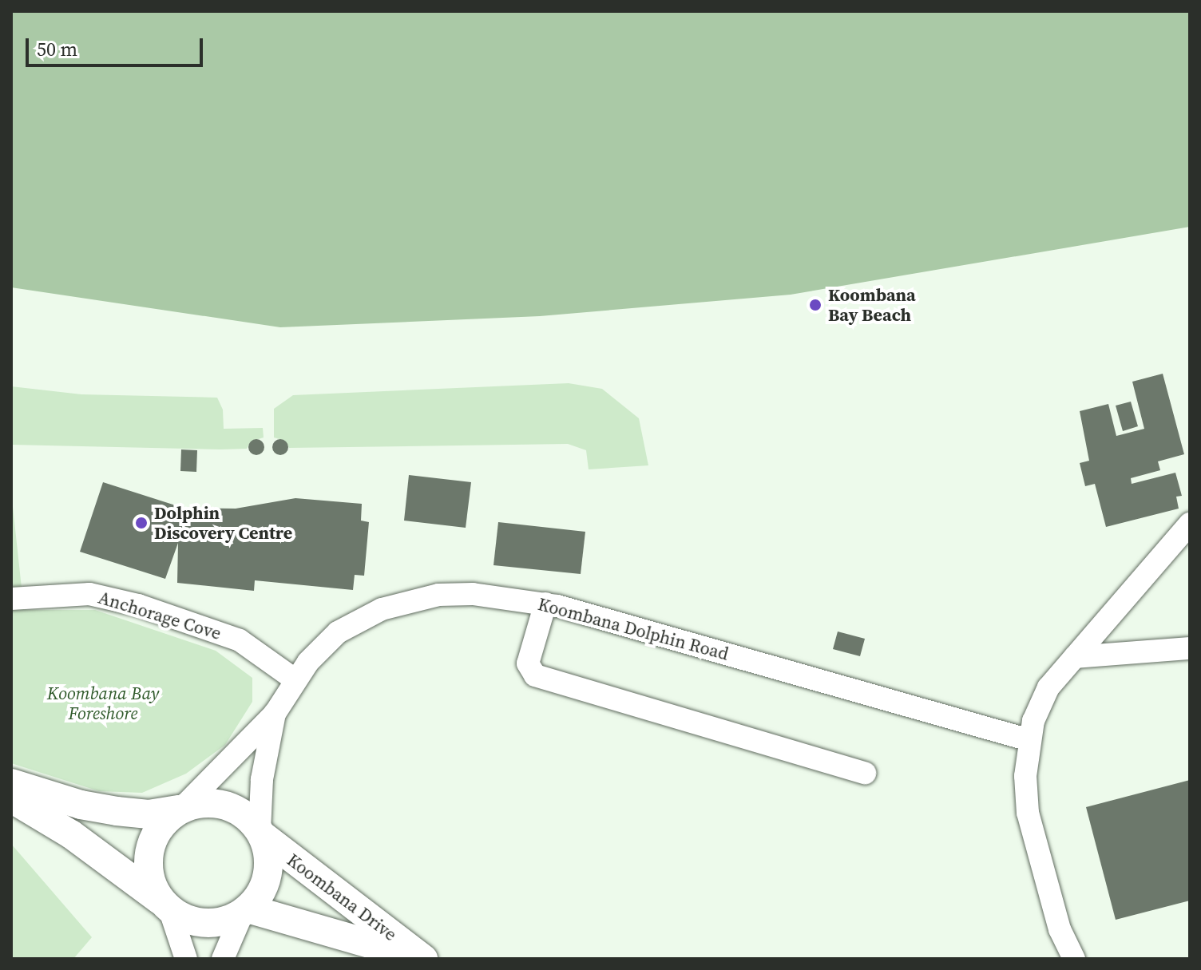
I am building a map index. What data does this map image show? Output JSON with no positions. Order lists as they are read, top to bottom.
{
  "streets": {
    "main road": ["Koombana Drive"],
    "street": ["Anchorage Cove", "Koombana Dolphin Road"]
  },
  "crossings": [
    ["Anchorage Cove", "Koombana Dolphin Road"],
    ["Koombana Dolphin Road", "Koombana Drive"]
  ],
  "parks": ["Koombana Bay Foreshore"],
  "places": ["Koombana Bay Beach", "Dolphin Discovery Centre"],
  "scale_bar": "50 m"
}
